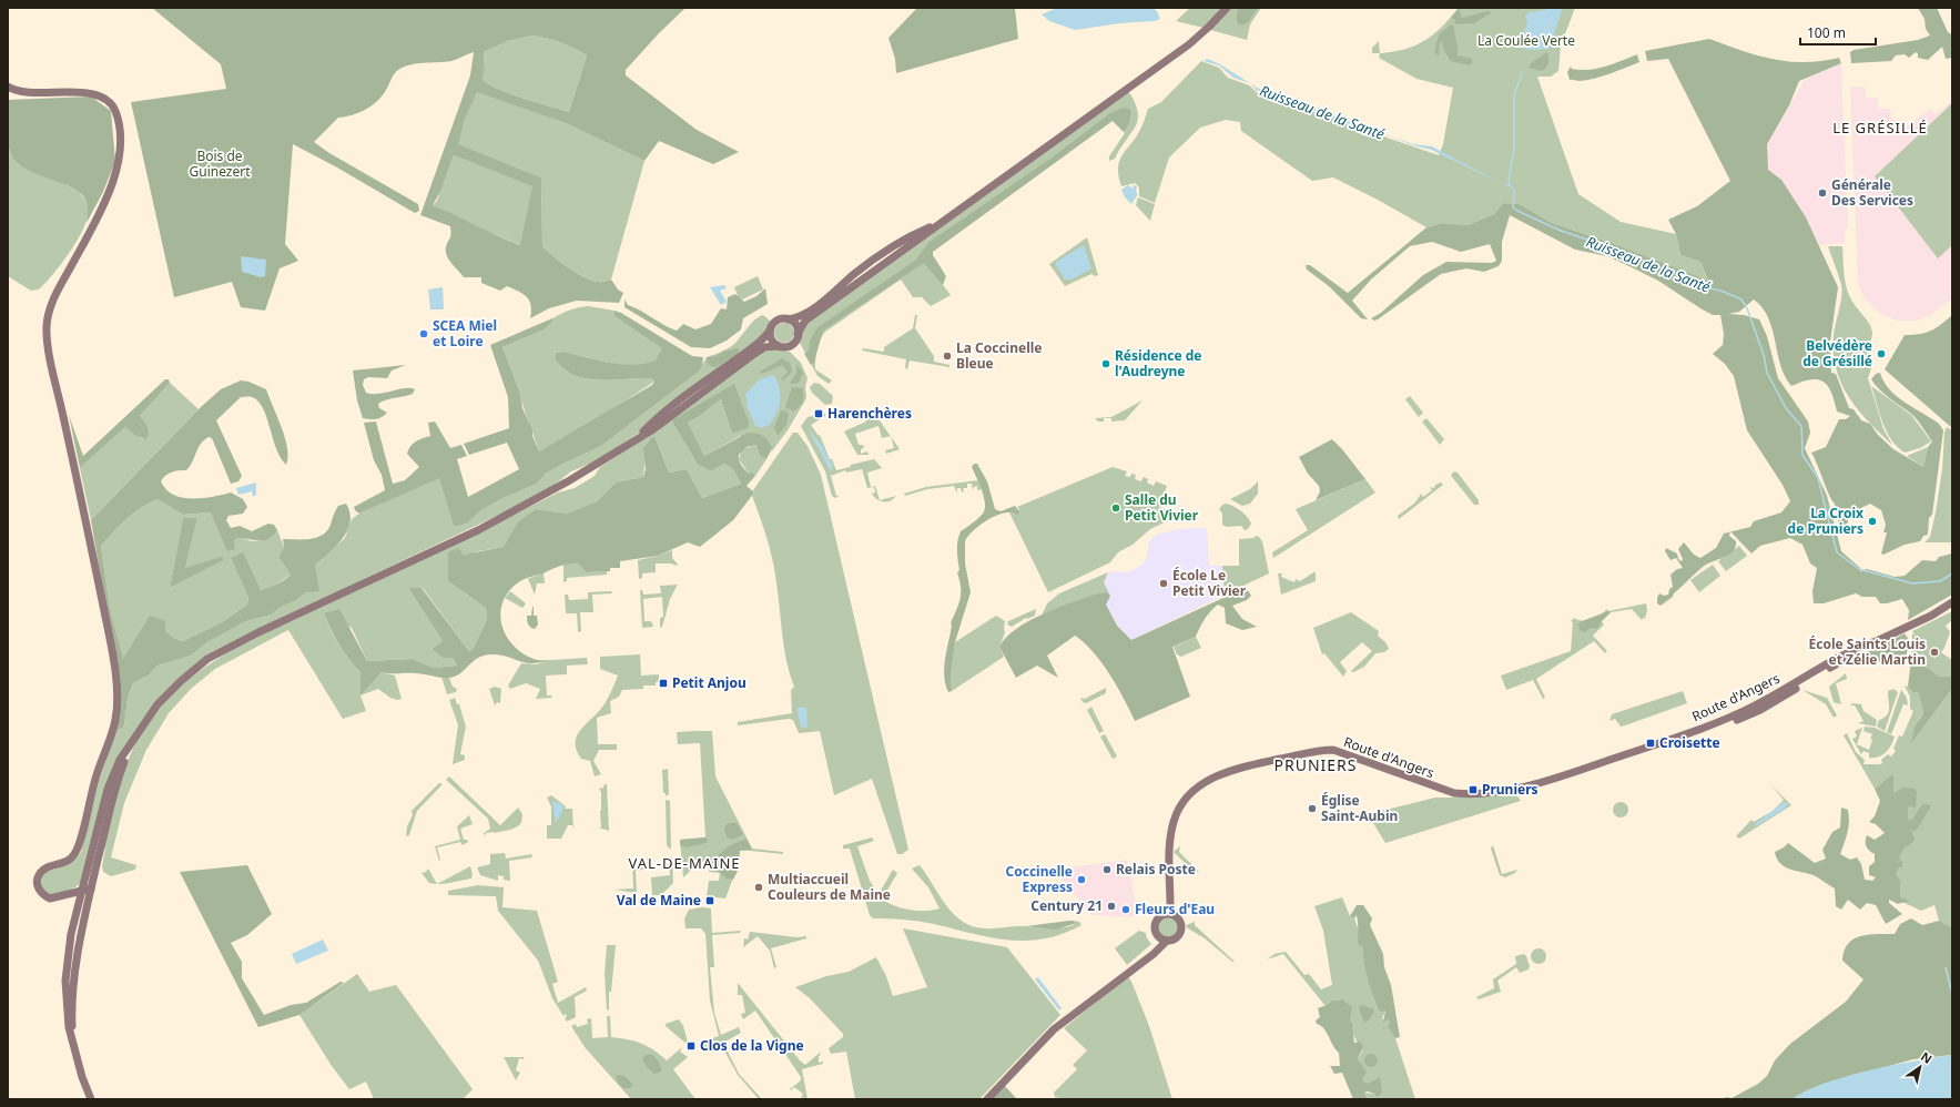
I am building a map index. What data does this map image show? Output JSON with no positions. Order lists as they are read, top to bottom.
{
  "streets": {
    "main road": ["Route d'Angers"]
  },
  "districts": ["LE GRÉSILLÉ", "PRUNIERS", "VAL-DE-MAINE"],
  "water": ["Ruisseau de la Santé"],
  "parks": ["La Coulée Verte", "Bois de Guinezert"],
  "places": {
    "other": [
      "Générale Des Services",
      "SCEA Miel et Loire",
      "Belvédère de Grésillé",
      "La Coccinelle Bleue",
      "Résidence de l'Audreyne",
      "Salle du Petit Vivier",
      "La Croix de Pruniers",
      "École Le Petit Vivier",
      "École Saints Louis et Zélie Martin",
      "Église Saint-Aubin",
      "Relais Poste",
      "Coccinelle Express",
      "Multiaccueil Couleurs de Maine",
      "Century 21",
      "Fleurs d'Eau"
    ],
    "transit": [
      "Harenchères",
      "Petit Anjou",
      "Croisette",
      "Pruniers",
      "Val de Maine",
      "Clos de la Vigne"
    ]
  },
  "scale_bar": "100 m",
  "north": "top right"
}
